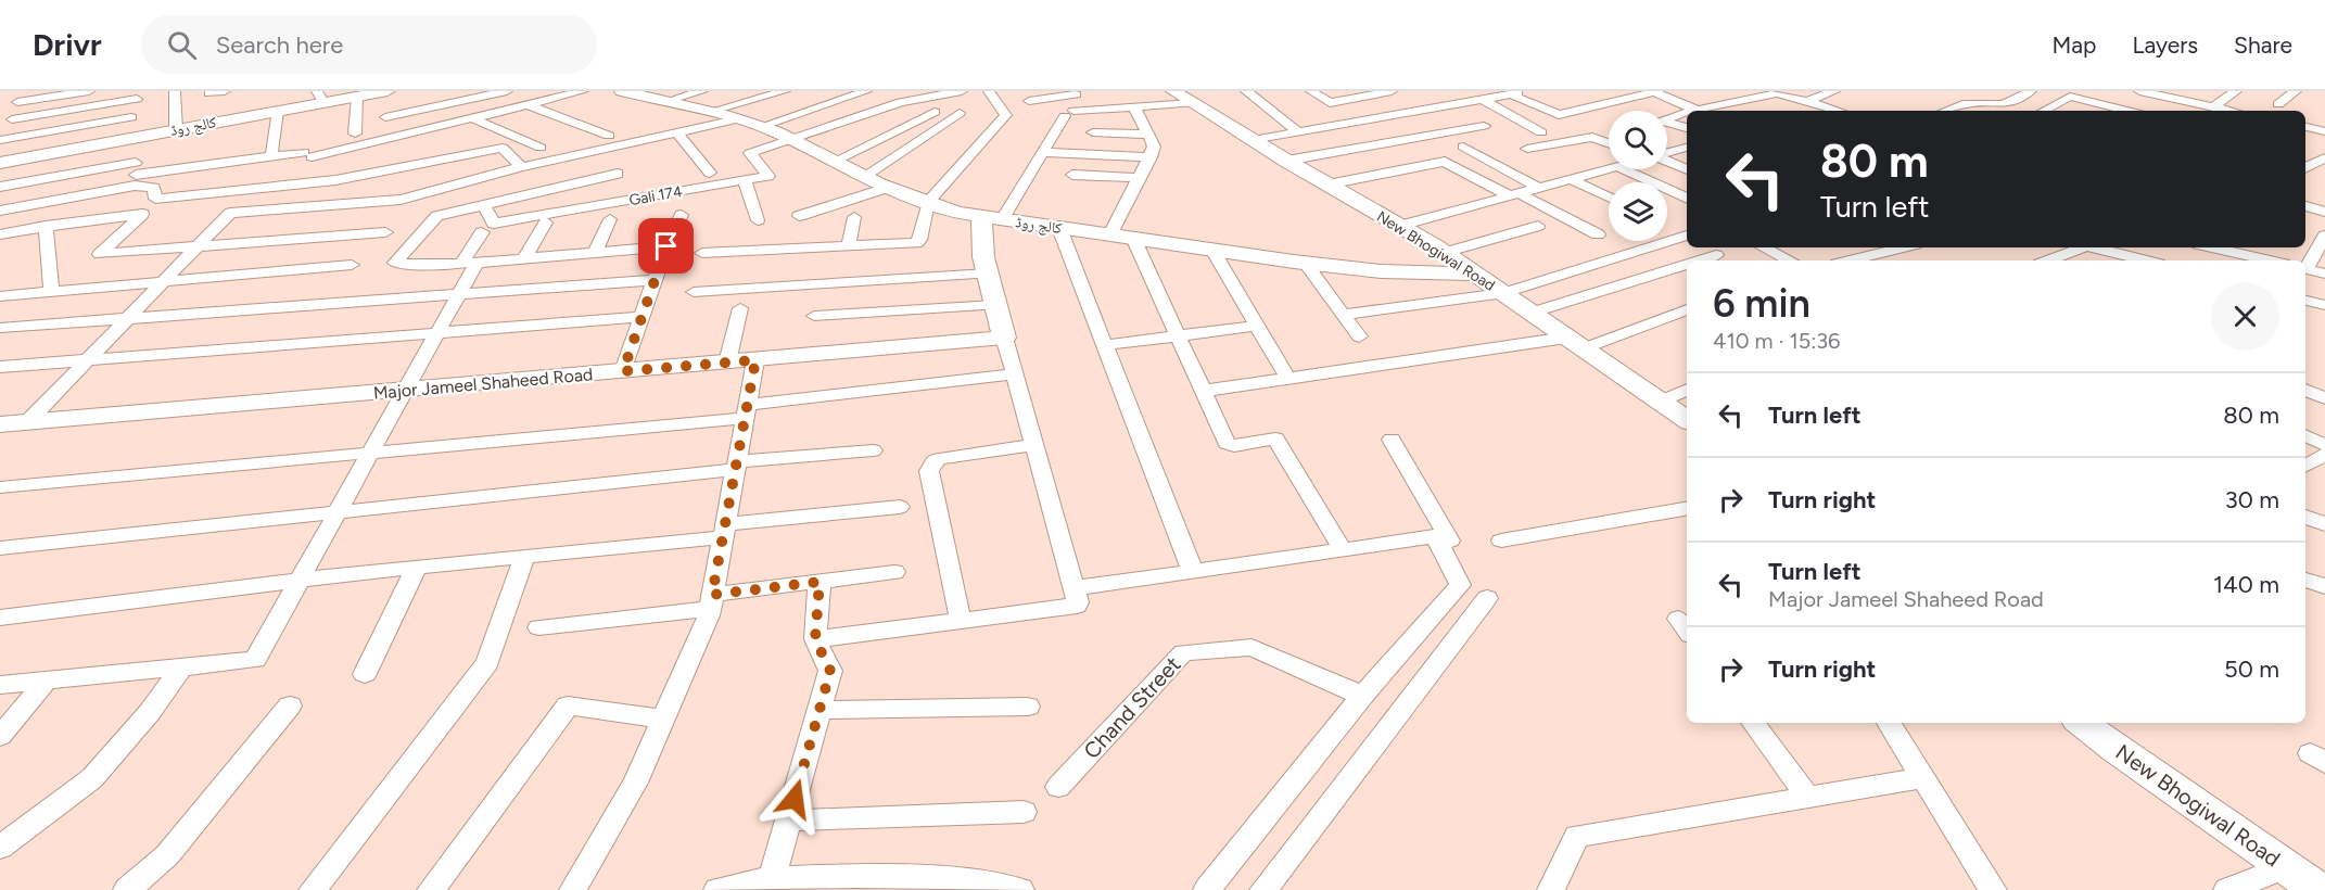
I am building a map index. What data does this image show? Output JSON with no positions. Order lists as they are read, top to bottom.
{
  "streets": {
    "street": [
      "کالج روڈ",
      "Gali 174",
      "New Bhogiwal Road",
      "Major Jameel Shaheed Road",
      "Chand Street"
    ]
  },
  "crossings": [
    ["کالج روڈ", "Gali 174"],
    ["کالج روڈ", "New Bhogiwal Road"]
  ],
  "page": {
    "header": "Drivr",
    "search": "Search here",
    "nav": ["Map", "Layers", "Share"],
    "turn": ["80 m", "Turn left"],
    "heading": ["6 min", "410 m · 15:36"],
    "list": [
      {
        "name": "Turn left",
        "value": "80 m"
      },
      {
        "name": "Turn right",
        "value": "30 m"
      },
      {
        "name": "Turn left",
        "note": "Major Jameel Shaheed Road",
        "value": "140 m"
      },
      {
        "name": "Turn right",
        "value": "50 m"
      }
    ]
  }
}
